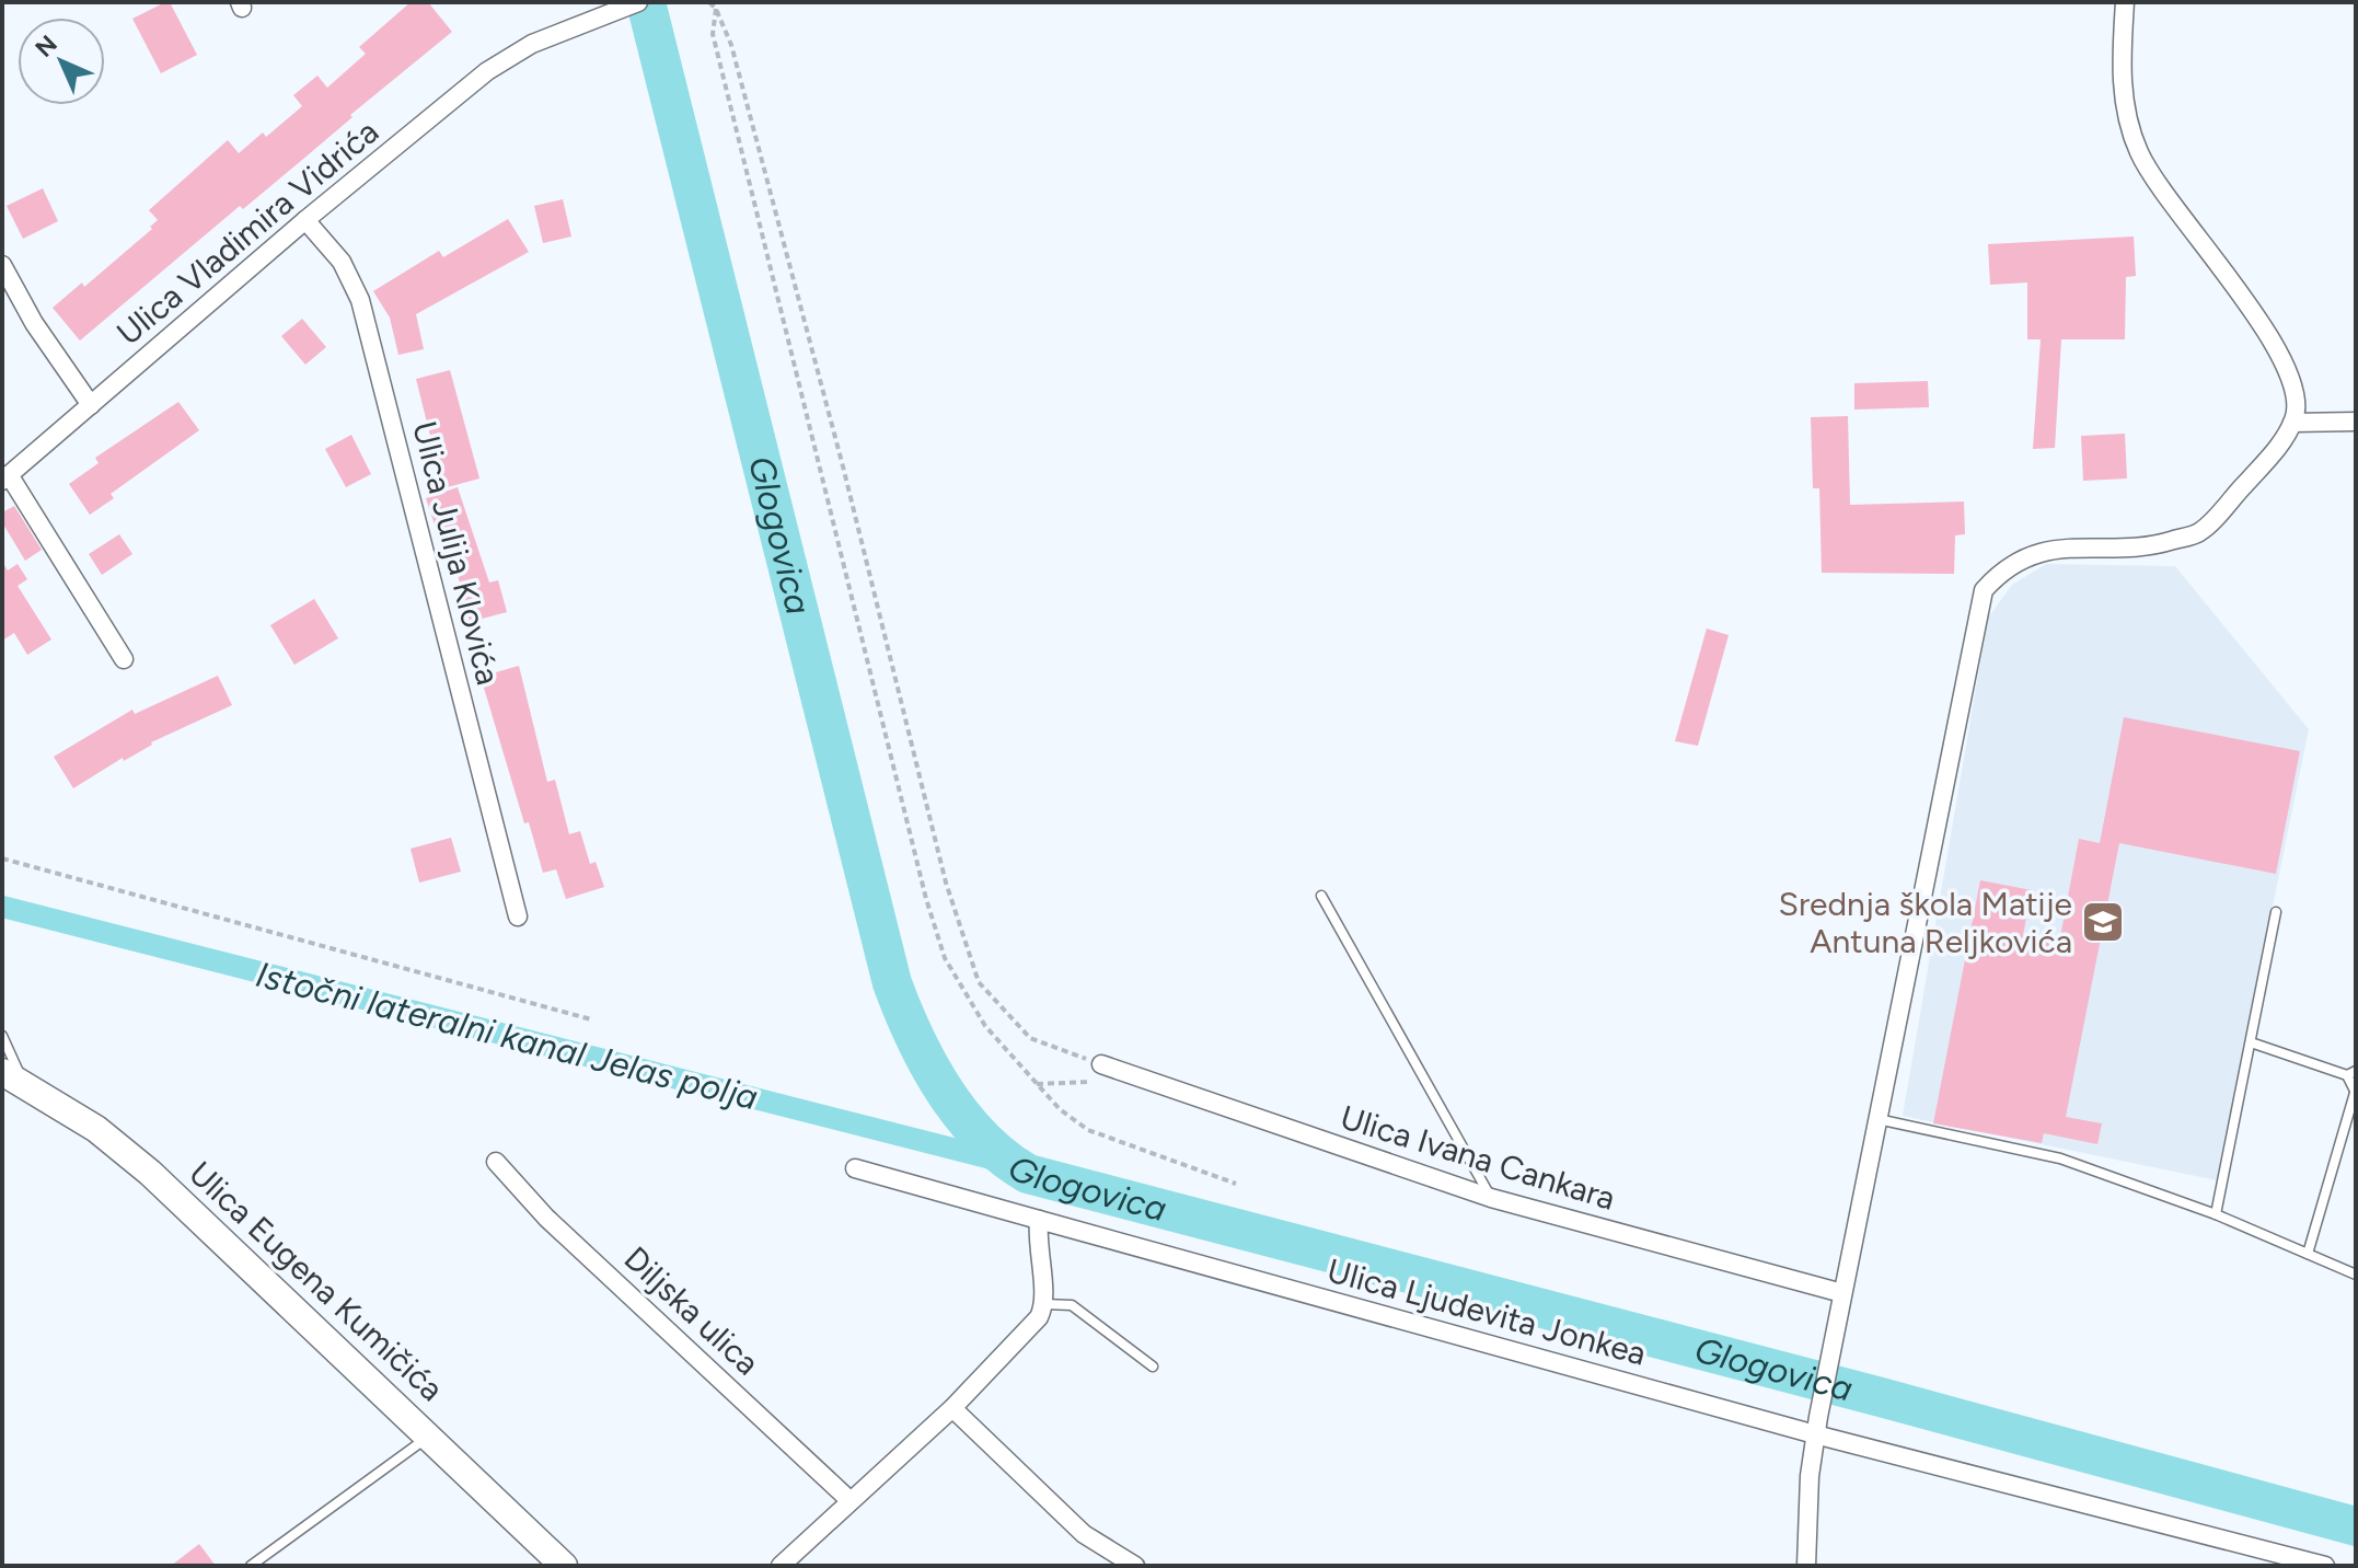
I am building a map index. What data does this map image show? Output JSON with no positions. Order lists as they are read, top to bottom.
{
  "streets": {
    "main road": ["Ulica Eugena Kumičića"],
    "street": [
      "Ulica Vladimira Vidrića",
      "Ulica Julija Klovića",
      "Ulica Ivana Cankara",
      "Diljska ulica",
      "Ulica Ljudevita Jonkea"
    ]
  },
  "crossings": [
    ["Ulica Vladimira Vidrića", "Ulica Julija Klovića"]
  ],
  "water": ["Glogovica", "Istočni lateralni kanal Jelas polja"],
  "places": {
    "school or university": ["Srednja škola Matije Antuna Reljkovića"]
  },
  "north": "top left"
}
